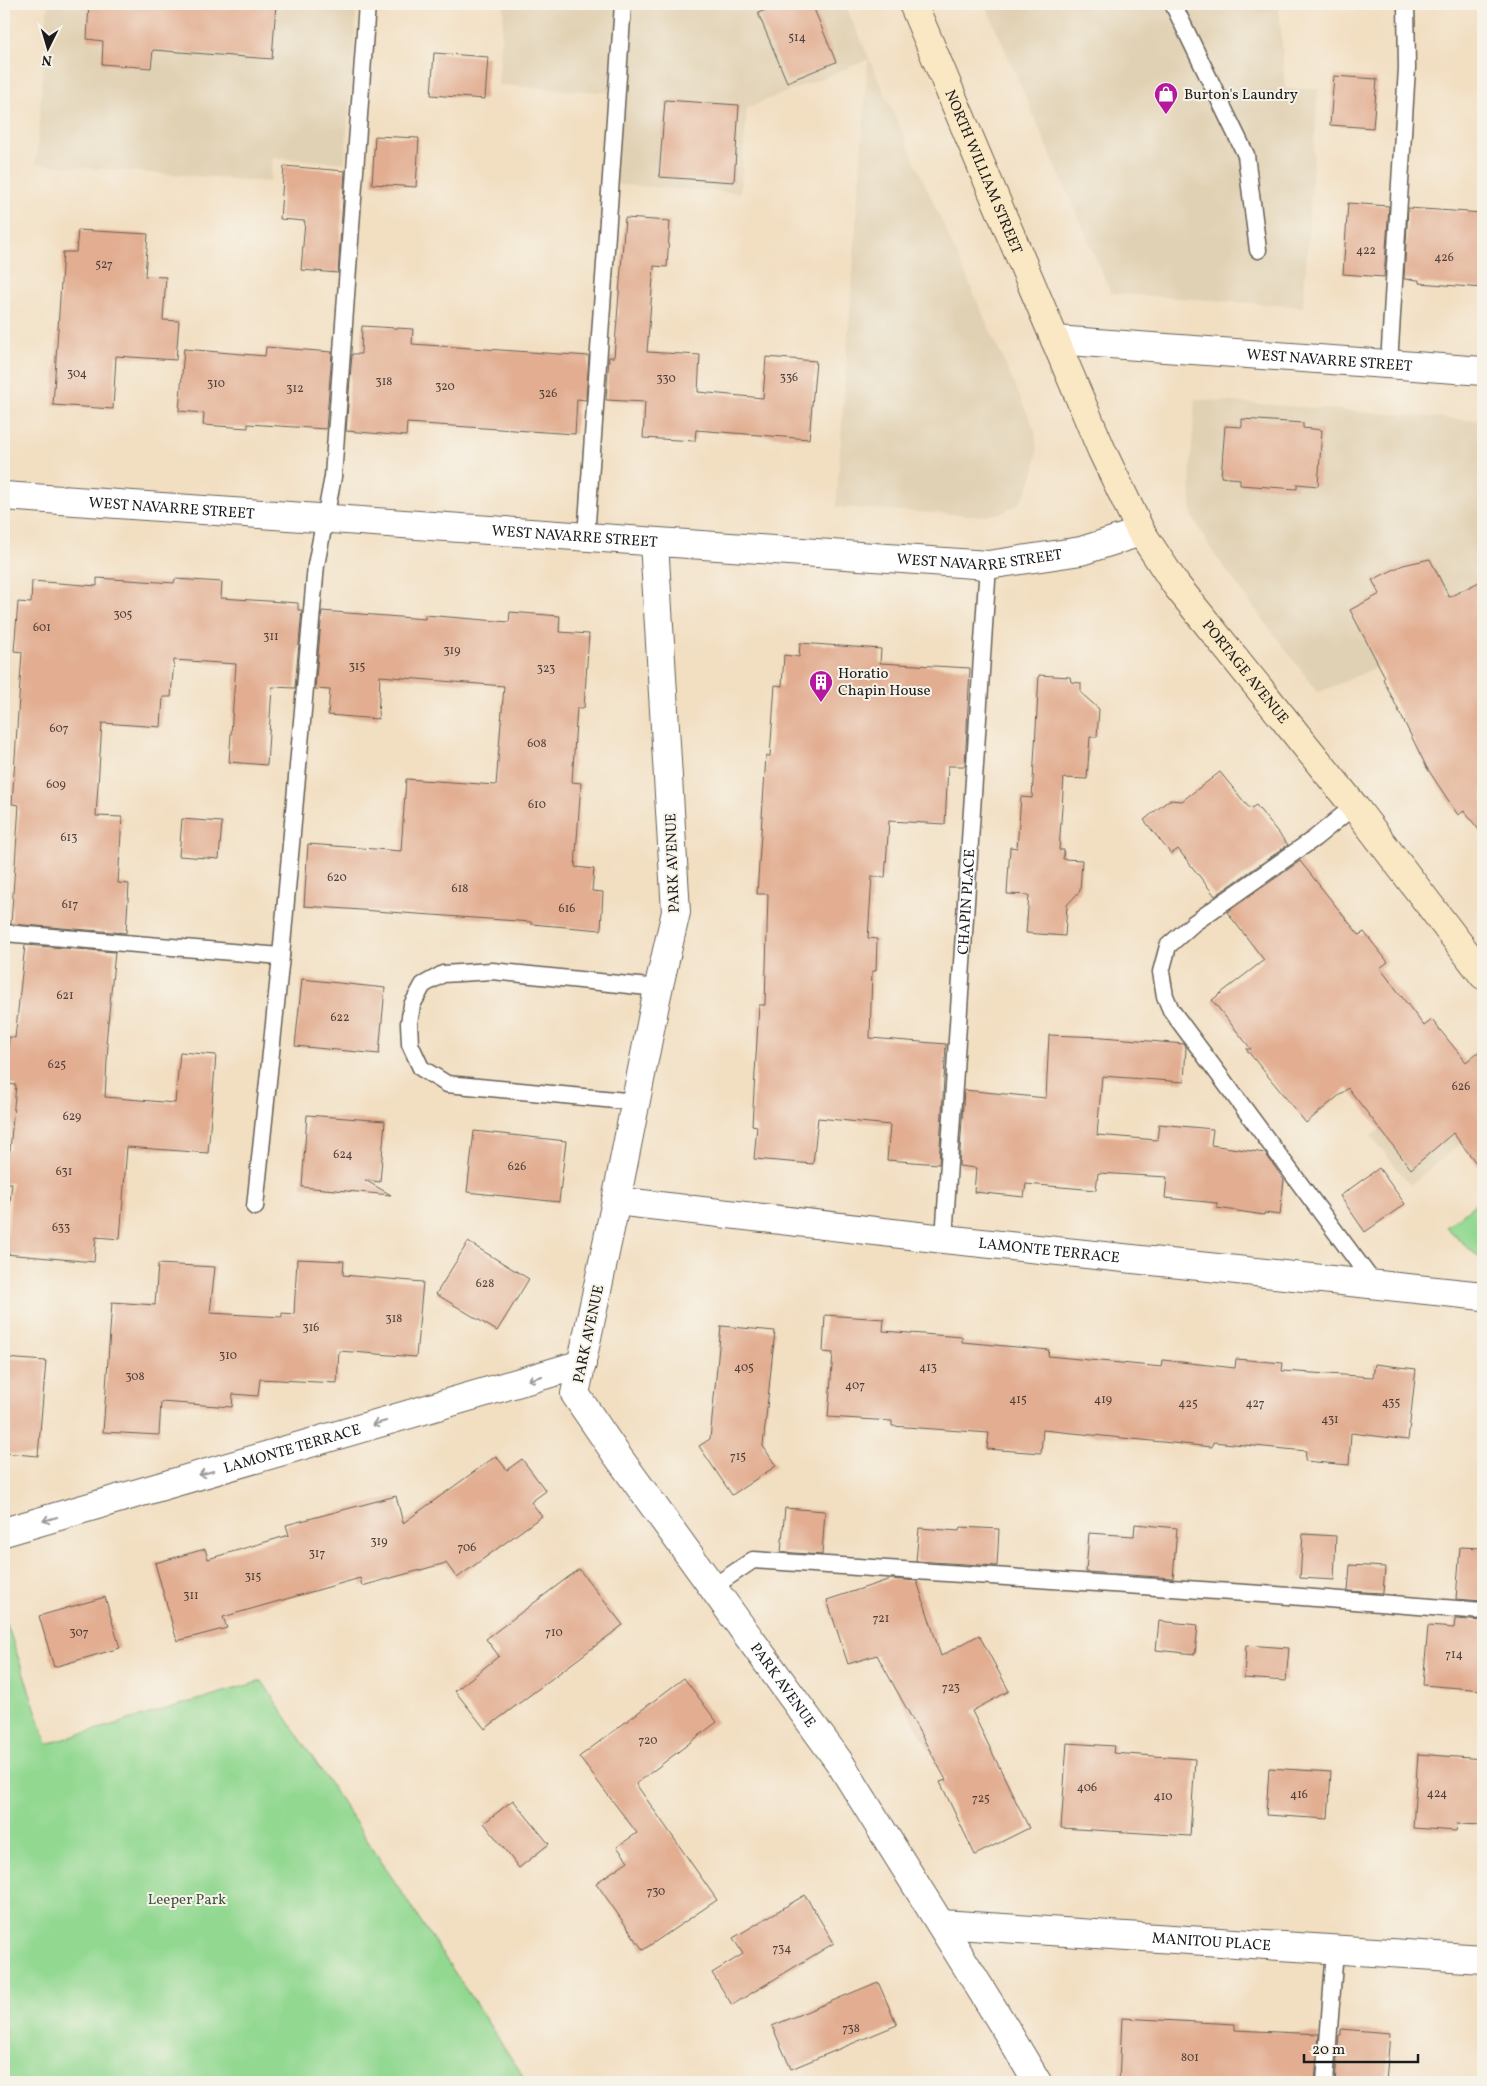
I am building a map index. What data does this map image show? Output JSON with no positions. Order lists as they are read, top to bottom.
{
  "streets": {
    "main road": ["NORTH WILLIAM STREET", "PORTAGE AVENUE"],
    "street": [
      "WEST NAVARRE STREET",
      "PARK AVENUE",
      "LAMONTE TERRACE",
      "MANITOU PLACE"
    ],
    "lane": ["CHAPIN PLACE"]
  },
  "crossings": [
    ["NORTH WILLIAM STREET", "WEST NAVARRE STREET"],
    ["NORTH WILLIAM STREET", "PORTAGE AVENUE"],
    ["WEST NAVARRE STREET", "PORTAGE AVENUE"],
    ["WEST NAVARRE STREET", "PARK AVENUE"],
    ["WEST NAVARRE STREET", "CHAPIN PLACE"],
    ["PARK AVENUE", "LAMONTE TERRACE"],
    ["PARK AVENUE", "MANITOU PLACE"],
    ["CHAPIN PLACE", "LAMONTE TERRACE"]
  ],
  "one_way": ["LAMONTE TERRACE"],
  "parks": ["Leeper Park"],
  "places": {
    "shop": ["Burton's Laundry"],
    "building": ["Horatio Chapin House"]
  },
  "house_numbers": [
    "514",
    "422",
    "426",
    "527",
    "304",
    "336",
    "330",
    "318",
    "310",
    "320",
    "312",
    "326",
    "305",
    "601",
    "311",
    "319",
    "315",
    "323",
    "607",
    "608",
    "609",
    "610",
    "613",
    "620",
    "618",
    "617",
    "616",
    "621",
    "622",
    "625",
    "626",
    "629",
    "624",
    "626",
    "631",
    "633",
    "628",
    "318",
    "316",
    "310",
    "405",
    "413",
    "308",
    "407",
    "415",
    "419",
    "435",
    "425",
    "427",
    "431",
    "715",
    "319",
    "706",
    "317",
    "315",
    "311",
    "721",
    "307",
    "710",
    "714",
    "723",
    "720",
    "406",
    "424",
    "416",
    "410",
    "725",
    "730",
    "734",
    "738",
    "801"
  ],
  "scale_bar": "20 m",
  "north": "bottom"
}
